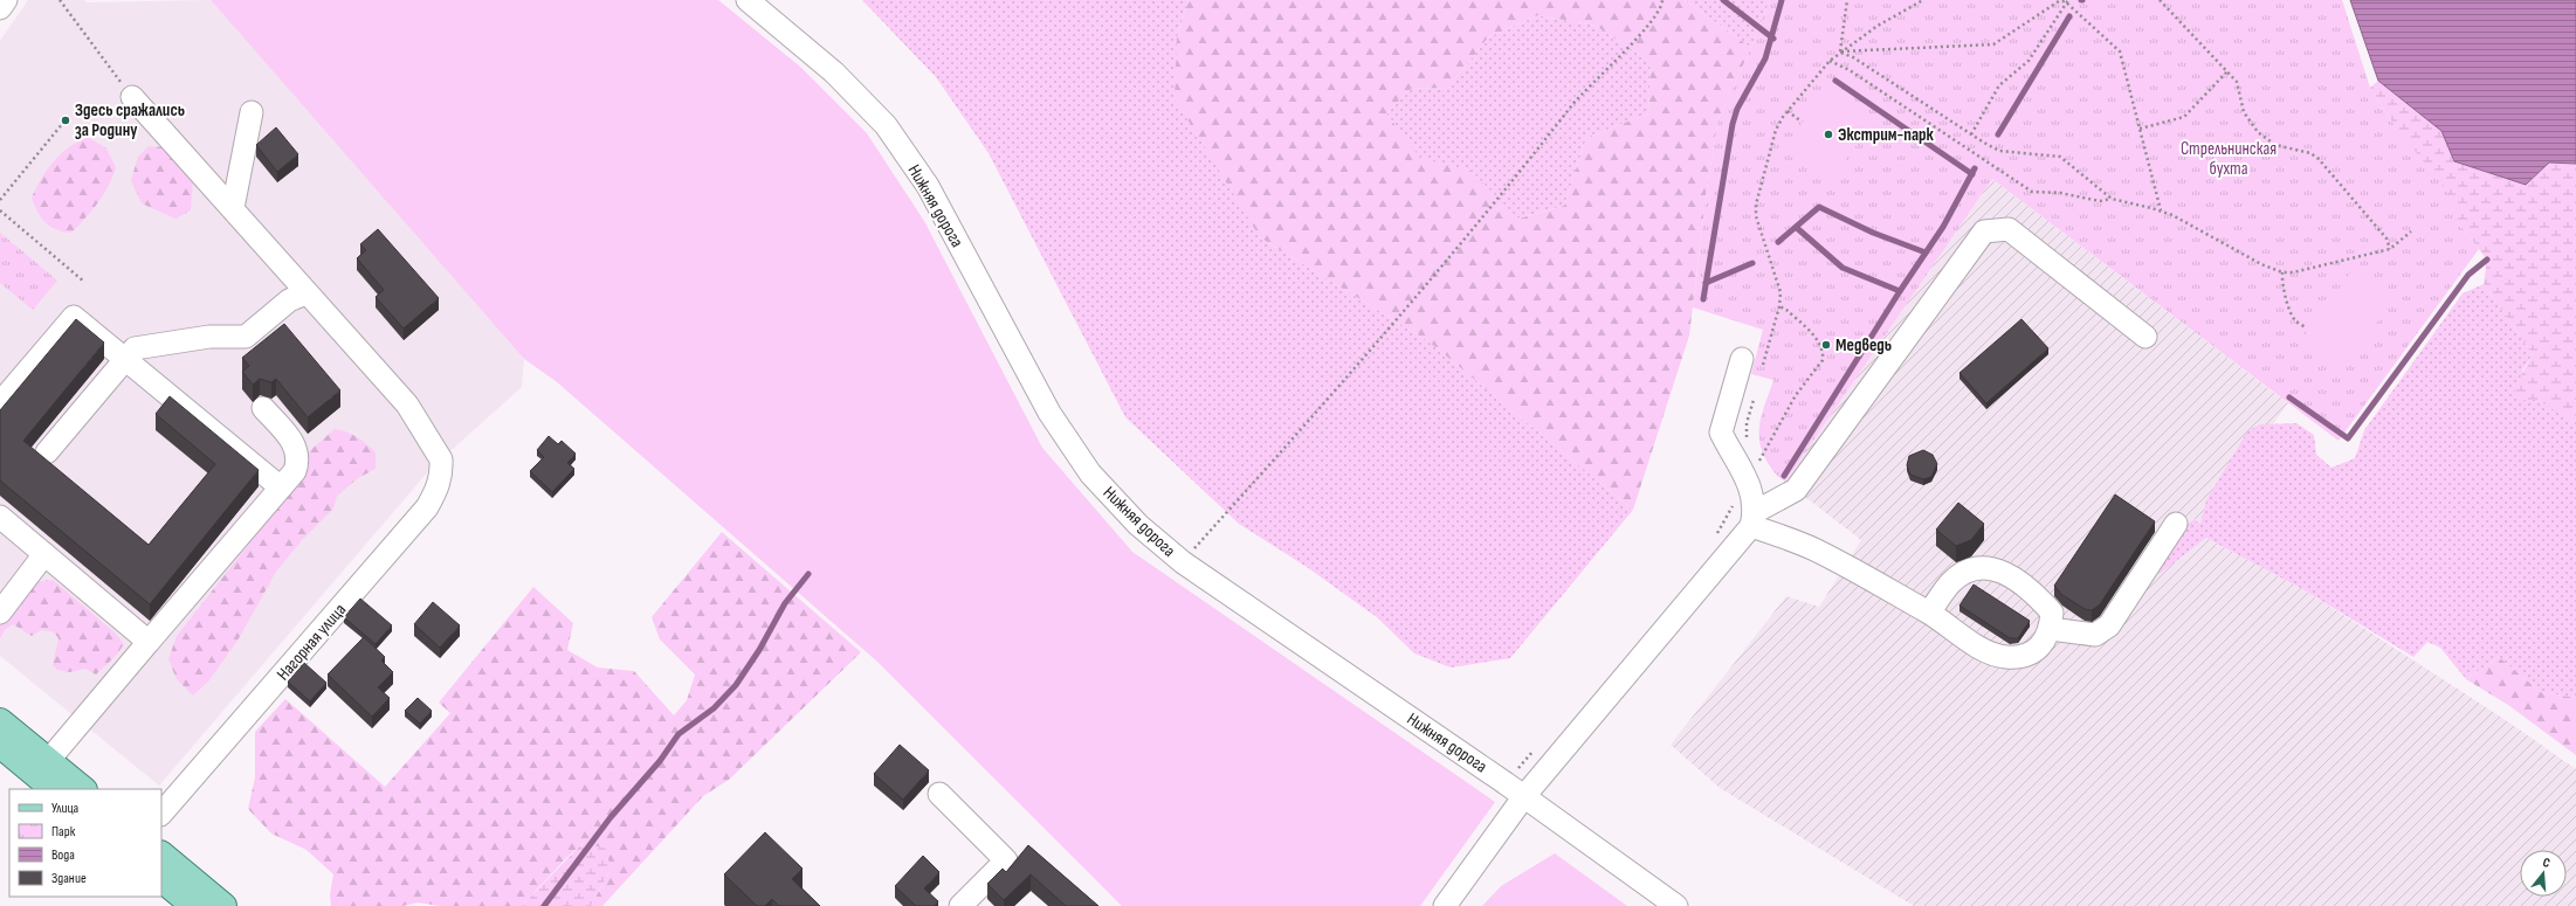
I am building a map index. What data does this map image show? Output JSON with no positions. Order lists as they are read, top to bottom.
{
  "streets": {
    "street": ["Нижняя дорога", "Нагорная улица"]
  },
  "parks": ["Стрельнинская бухта"],
  "places": ["Здесь сражались за Родину", "Экстрим-парк", "Медведь"],
  "legend": [
    "Улица",
    "Парк",
    "Вода",
    "Здание"
  ],
  "north": "top"
}
